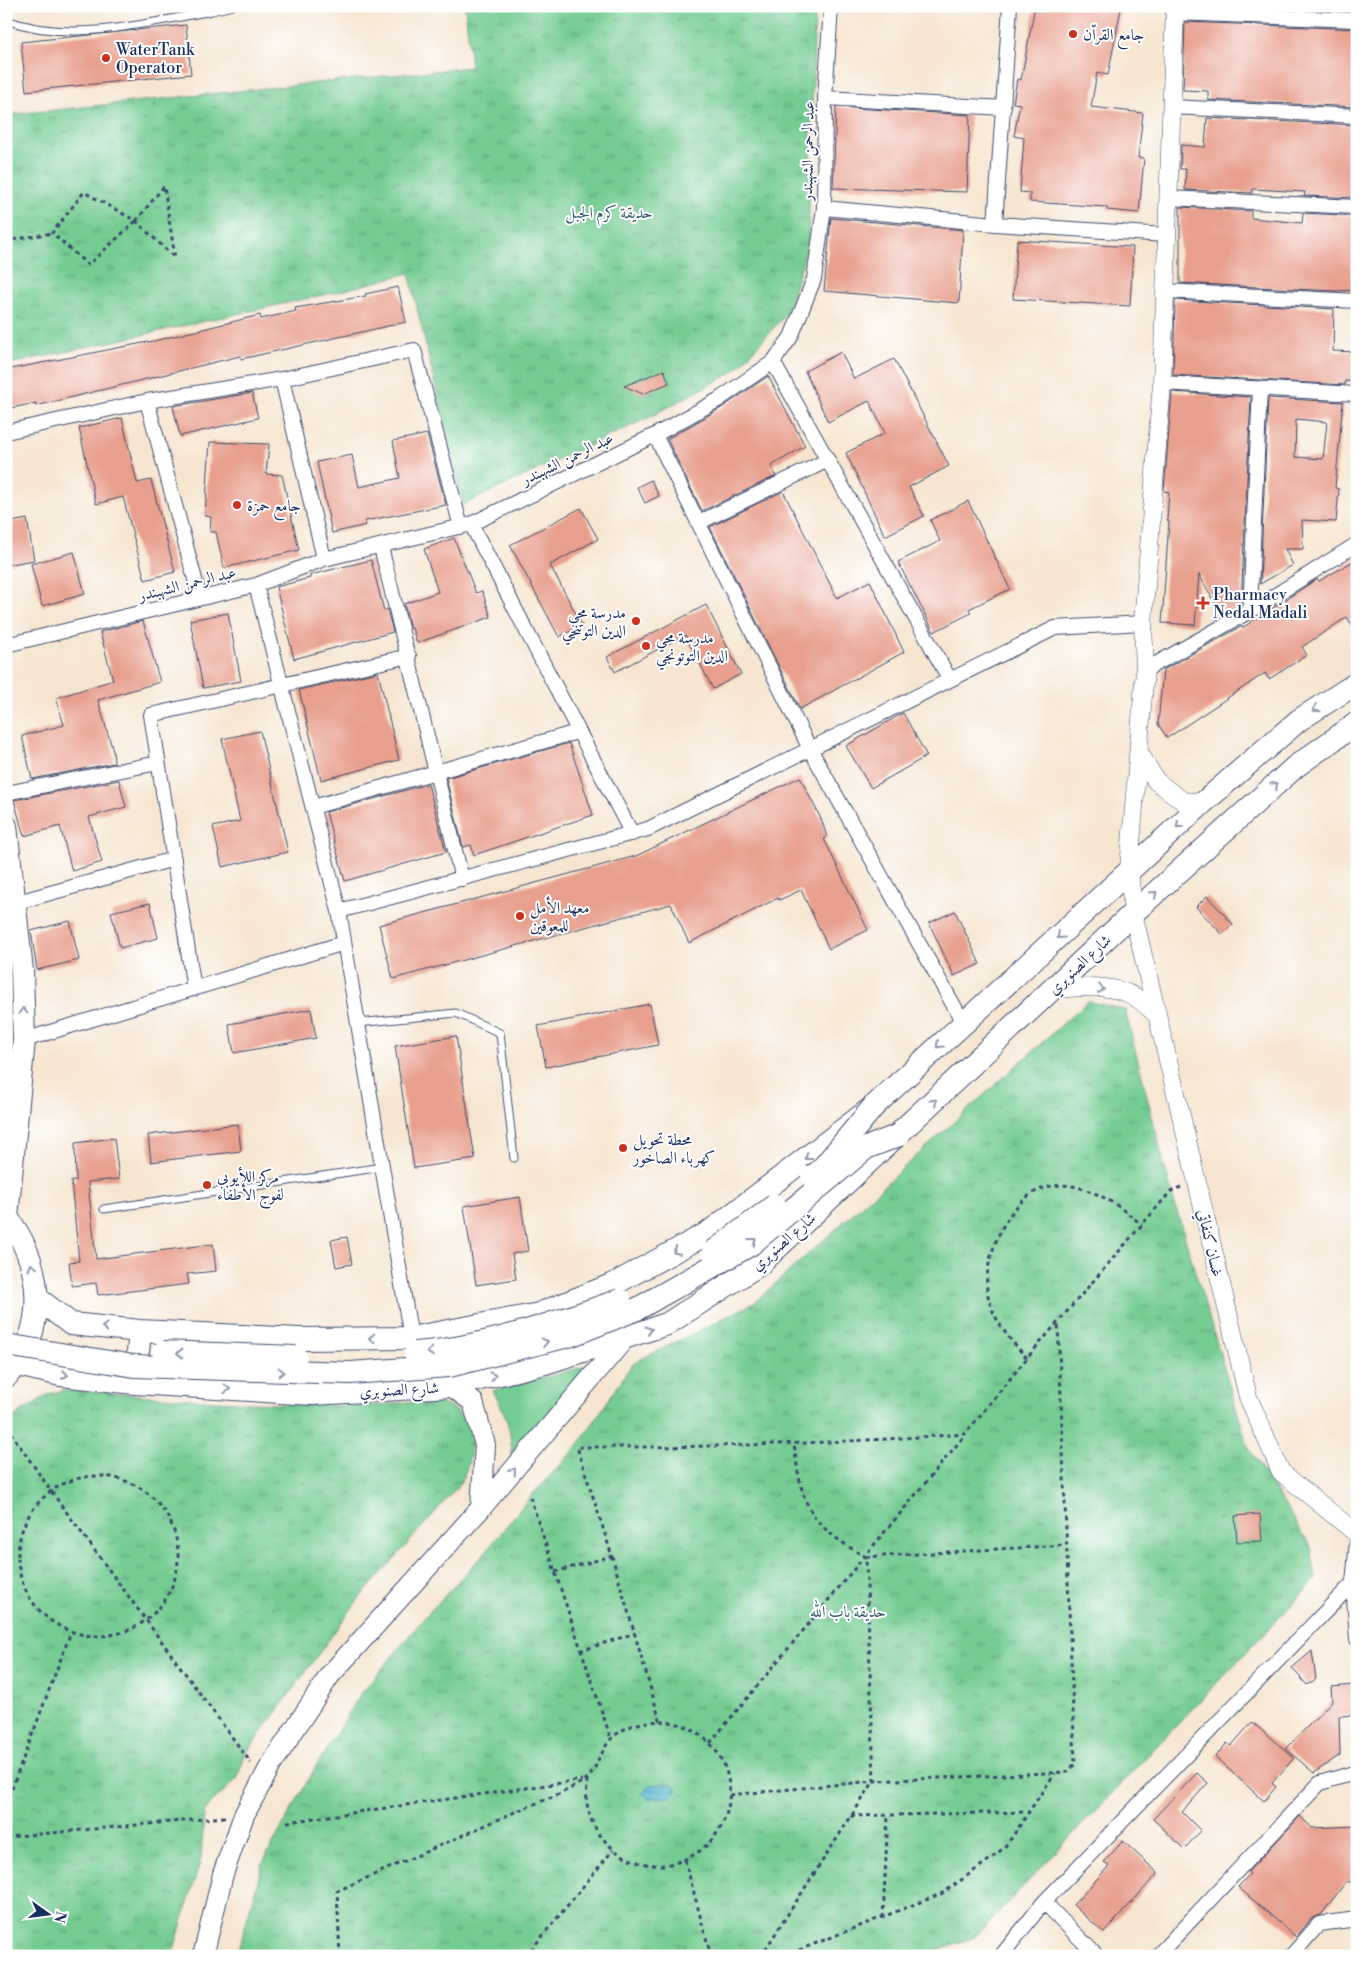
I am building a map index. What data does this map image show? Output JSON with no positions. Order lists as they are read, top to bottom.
{
  "streets": {
    "main road": ["شارع الصنوبري"],
    "street": ["عبد الرحمن الشهبندر", "غسان كنفاتي"]
  },
  "crossings": [
    ["شارع الصنوبري", "غسان كنفاتي"]
  ],
  "parks": ["حديقة كرم الجبل", "حديقة باب الله"],
  "places": {
    "other": [
      "جامع القراّن",
      "WaterTank Operator",
      "جامع حمزة",
      "مدرسة محي الدين التوتنجي",
      "مدرسة محي الدين التوتونجي",
      "معهد الأمل للمعوقين",
      "محطة تحويل كهرباء الصاخور",
      "مركز اللأيوبي لفوج الأطفاء"
    ],
    "health": ["Pharmacy Nedal Madali"]
  },
  "north": "right"
}
